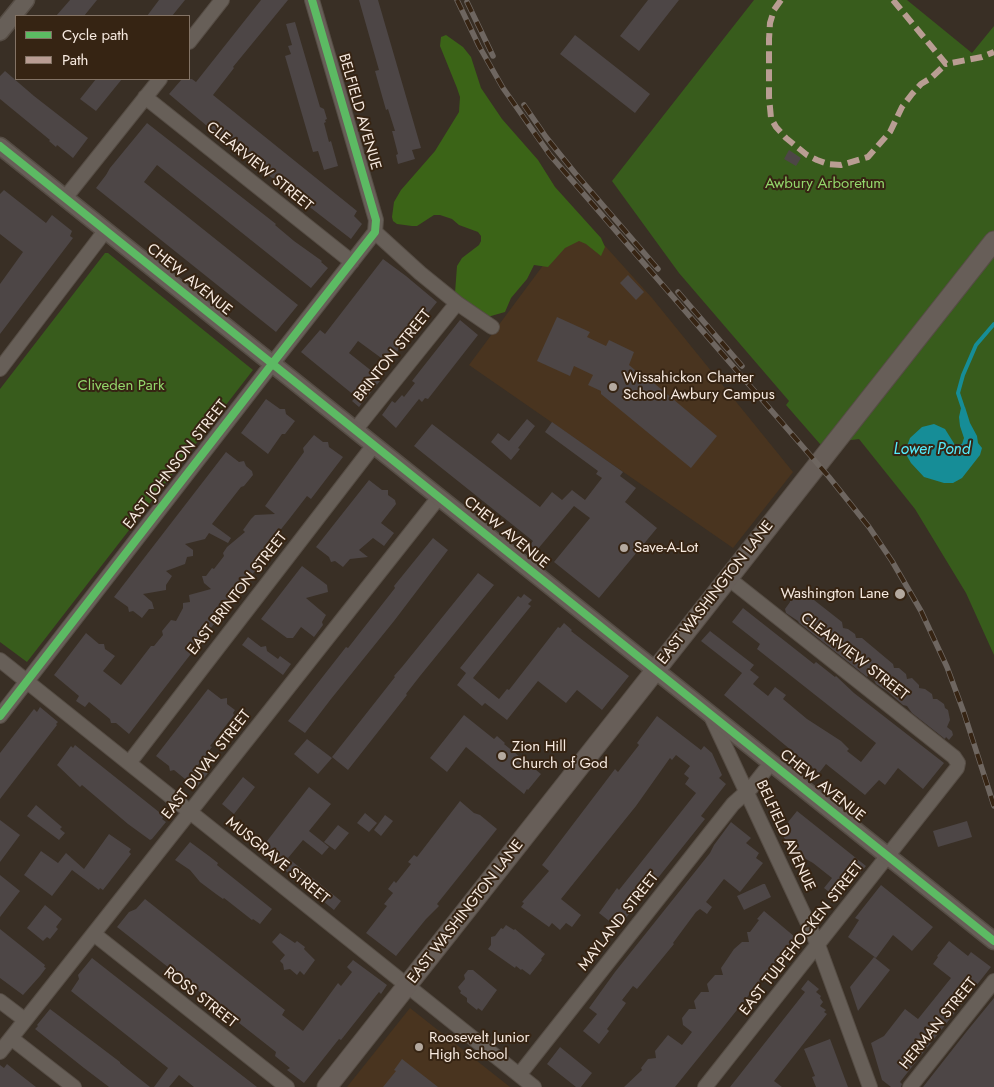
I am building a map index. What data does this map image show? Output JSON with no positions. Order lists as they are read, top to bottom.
{
  "streets": {
    "main road": ["EAST WASHINGTON LANE"],
    "street": [
      "BELFIELD AVENUE",
      "CLEARVIEW STREET",
      "CHEW AVENUE",
      "BRINTON STREET",
      "EAST JOHNSON STREET",
      "EAST BRINTON STREET",
      "EAST DUVAL STREET",
      "MUSGRAVE STREET",
      "MAYLAND STREET",
      "EAST TULPEHOCKEN STREET",
      "ROSS STREET",
      "HERMAN STREET"
    ]
  },
  "crossings": [
    ["BELFIELD AVENUE", "CHEW AVENUE"],
    ["BELFIELD AVENUE", "EAST JOHNSON STREET"],
    ["BELFIELD AVENUE", "MAYLAND STREET"],
    ["BELFIELD AVENUE", "EAST TULPEHOCKEN STREET"],
    ["CLEARVIEW STREET", "EAST JOHNSON STREET"],
    ["CLEARVIEW STREET", "EAST WASHINGTON LANE"],
    ["CLEARVIEW STREET", "EAST TULPEHOCKEN STREET"],
    ["CHEW AVENUE", "BRINTON STREET"],
    ["CHEW AVENUE", "EAST JOHNSON STREET"],
    ["CHEW AVENUE", "EAST WASHINGTON LANE"],
    ["CHEW AVENUE", "EAST BRINTON STREET"],
    ["CHEW AVENUE", "EAST DUVAL STREET"],
    ["CHEW AVENUE", "MAYLAND STREET"],
    ["CHEW AVENUE", "EAST TULPEHOCKEN STREET"],
    ["EAST JOHNSON STREET", "MUSGRAVE STREET"],
    ["EAST WASHINGTON LANE", "MUSGRAVE STREET"],
    ["EAST BRINTON STREET", "MUSGRAVE STREET"],
    ["EAST DUVAL STREET", "MUSGRAVE STREET"],
    ["EAST DUVAL STREET", "ROSS STREET"],
    ["MUSGRAVE STREET", "MAYLAND STREET"]
  ],
  "water": ["Lower Pond"],
  "parks": ["Awbury Arboretum", "Cliveden Park"],
  "places": [
    "Wissahickon Charter School Awbury Campus",
    "Save-A-Lot",
    "Washington Lane",
    "Zion Hill Church of God",
    "Roosevelt Junior High School"
  ],
  "legend": ["Cycle path", "Path"]
}
